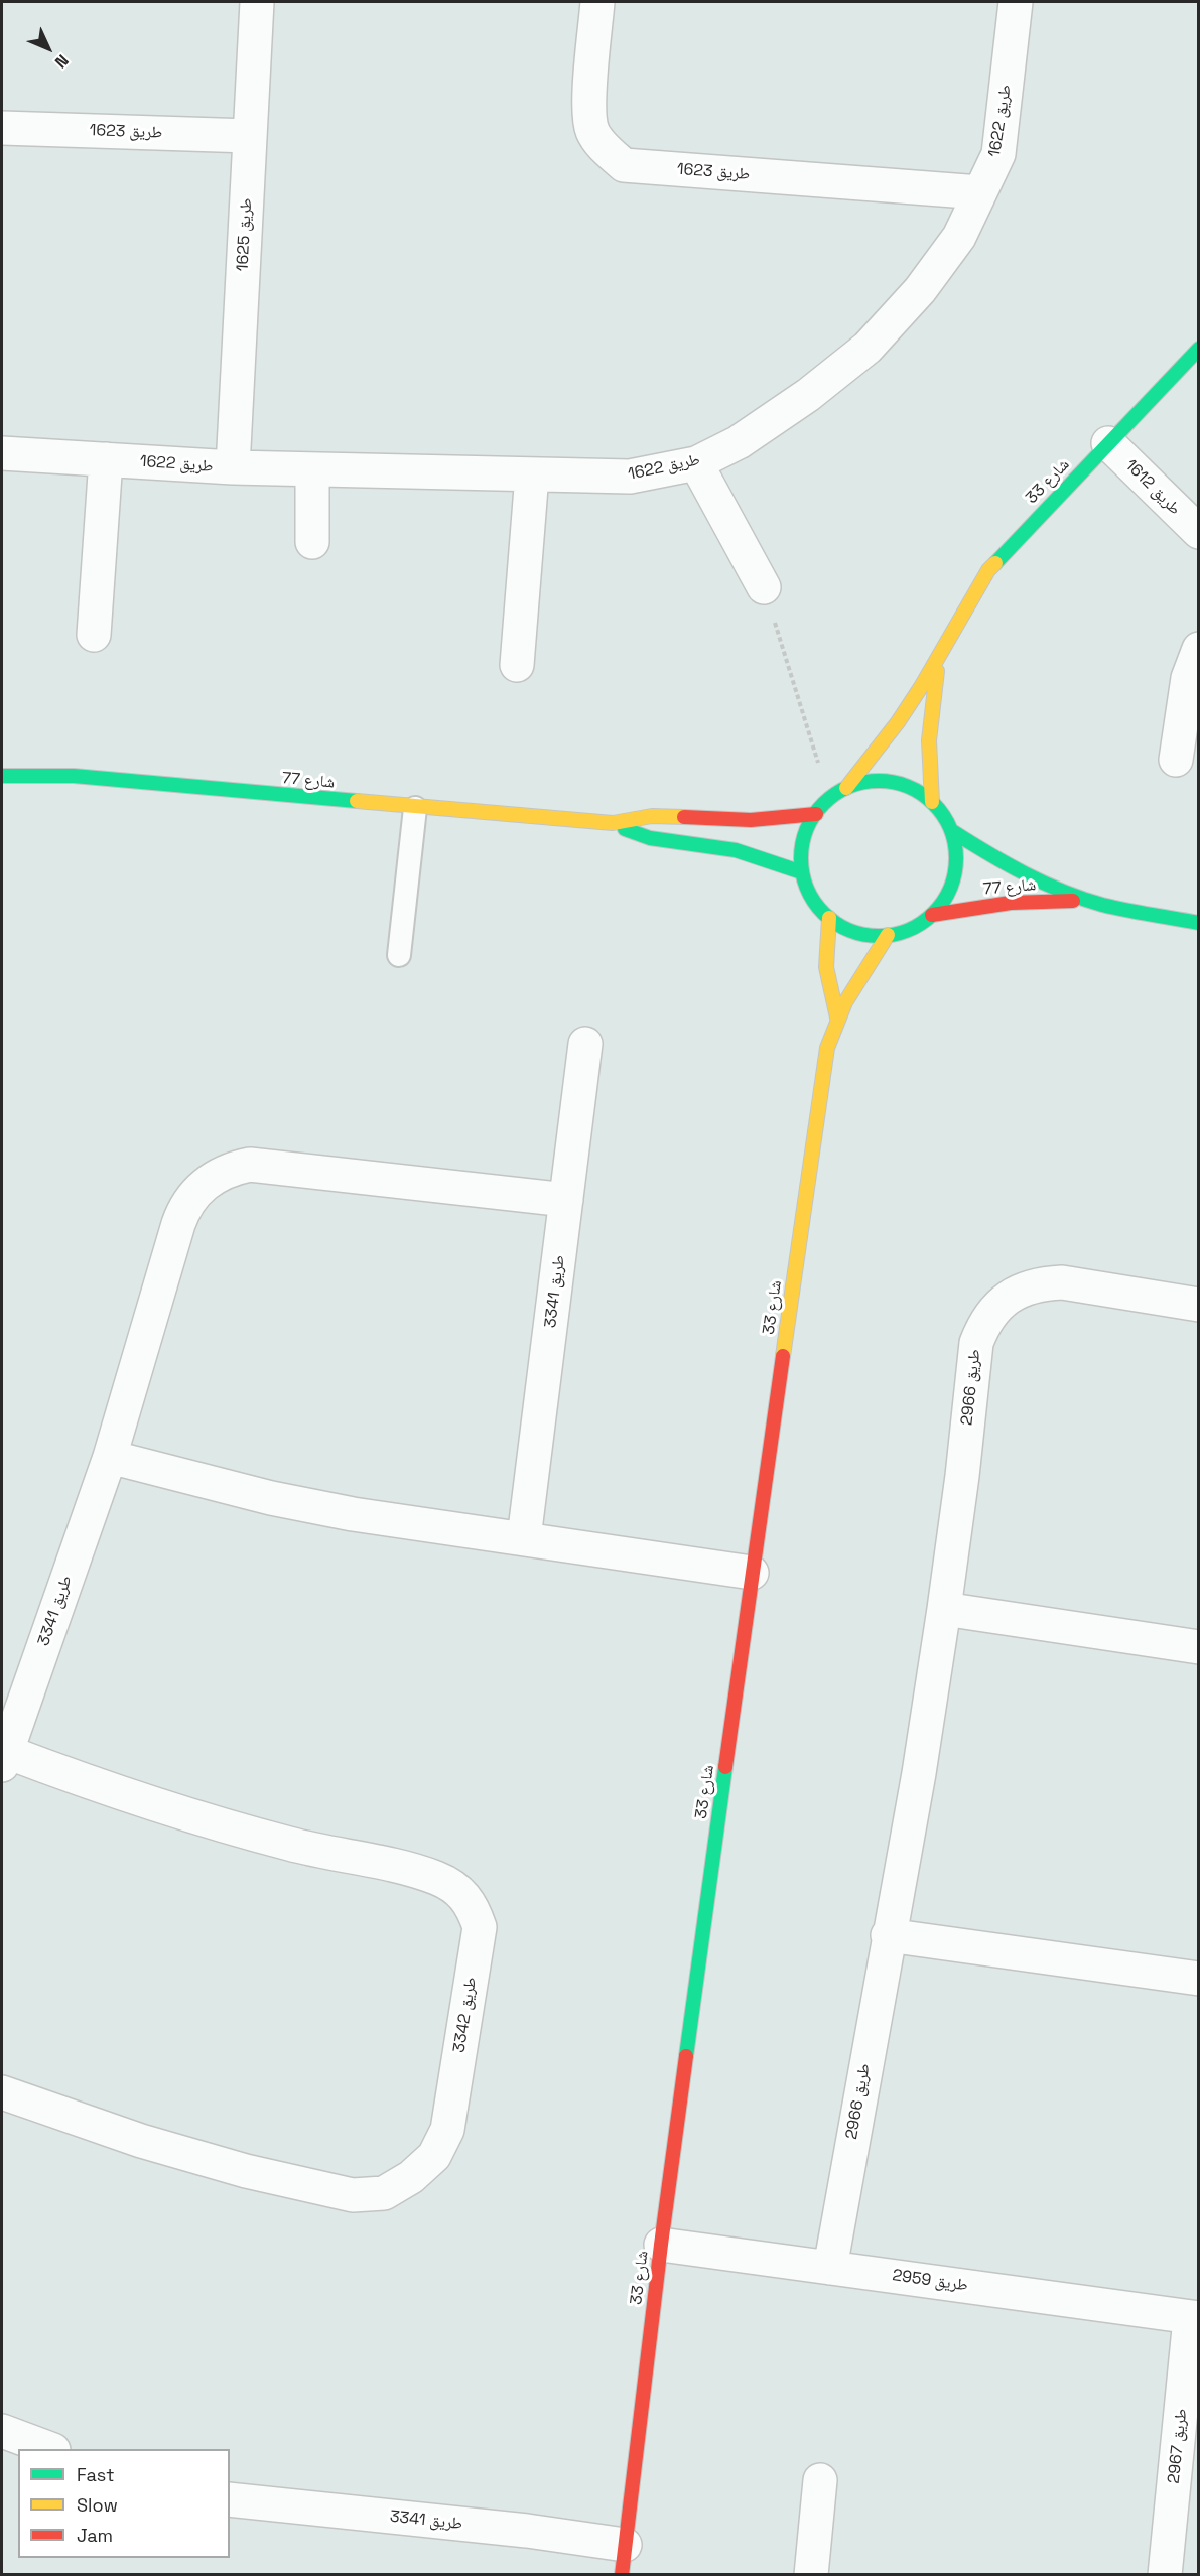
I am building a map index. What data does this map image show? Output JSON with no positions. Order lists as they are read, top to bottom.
{
  "streets": {
    "street": [
      "طريق 1622",
      "طريق 1623",
      "طريق 1625",
      "شارع 33",
      "طريق 1612",
      "شارع 77",
      "طريق 3341",
      "طريق 2966",
      "طريق 3342",
      "طريق 2959",
      "طريق 2967"
    ]
  },
  "crossings": [
    ["طريق 1622", "طريق 1623"],
    ["طريق 1622", "طريق 1625"],
    ["طريق 1623", "طريق 1625"],
    ["شارع 33", "طريق 1612"],
    ["شارع 33", "شارع 77"],
    ["شارع 33", "طريق 3341"],
    ["شارع 33", "طريق 2959"],
    ["طريق 3341", "طريق 3342"],
    ["طريق 2966", "طريق 2959"],
    ["طريق 2959", "طريق 2967"]
  ],
  "legend": ["Fast", "Slow", "Jam"],
  "north": "bottom right"
}
